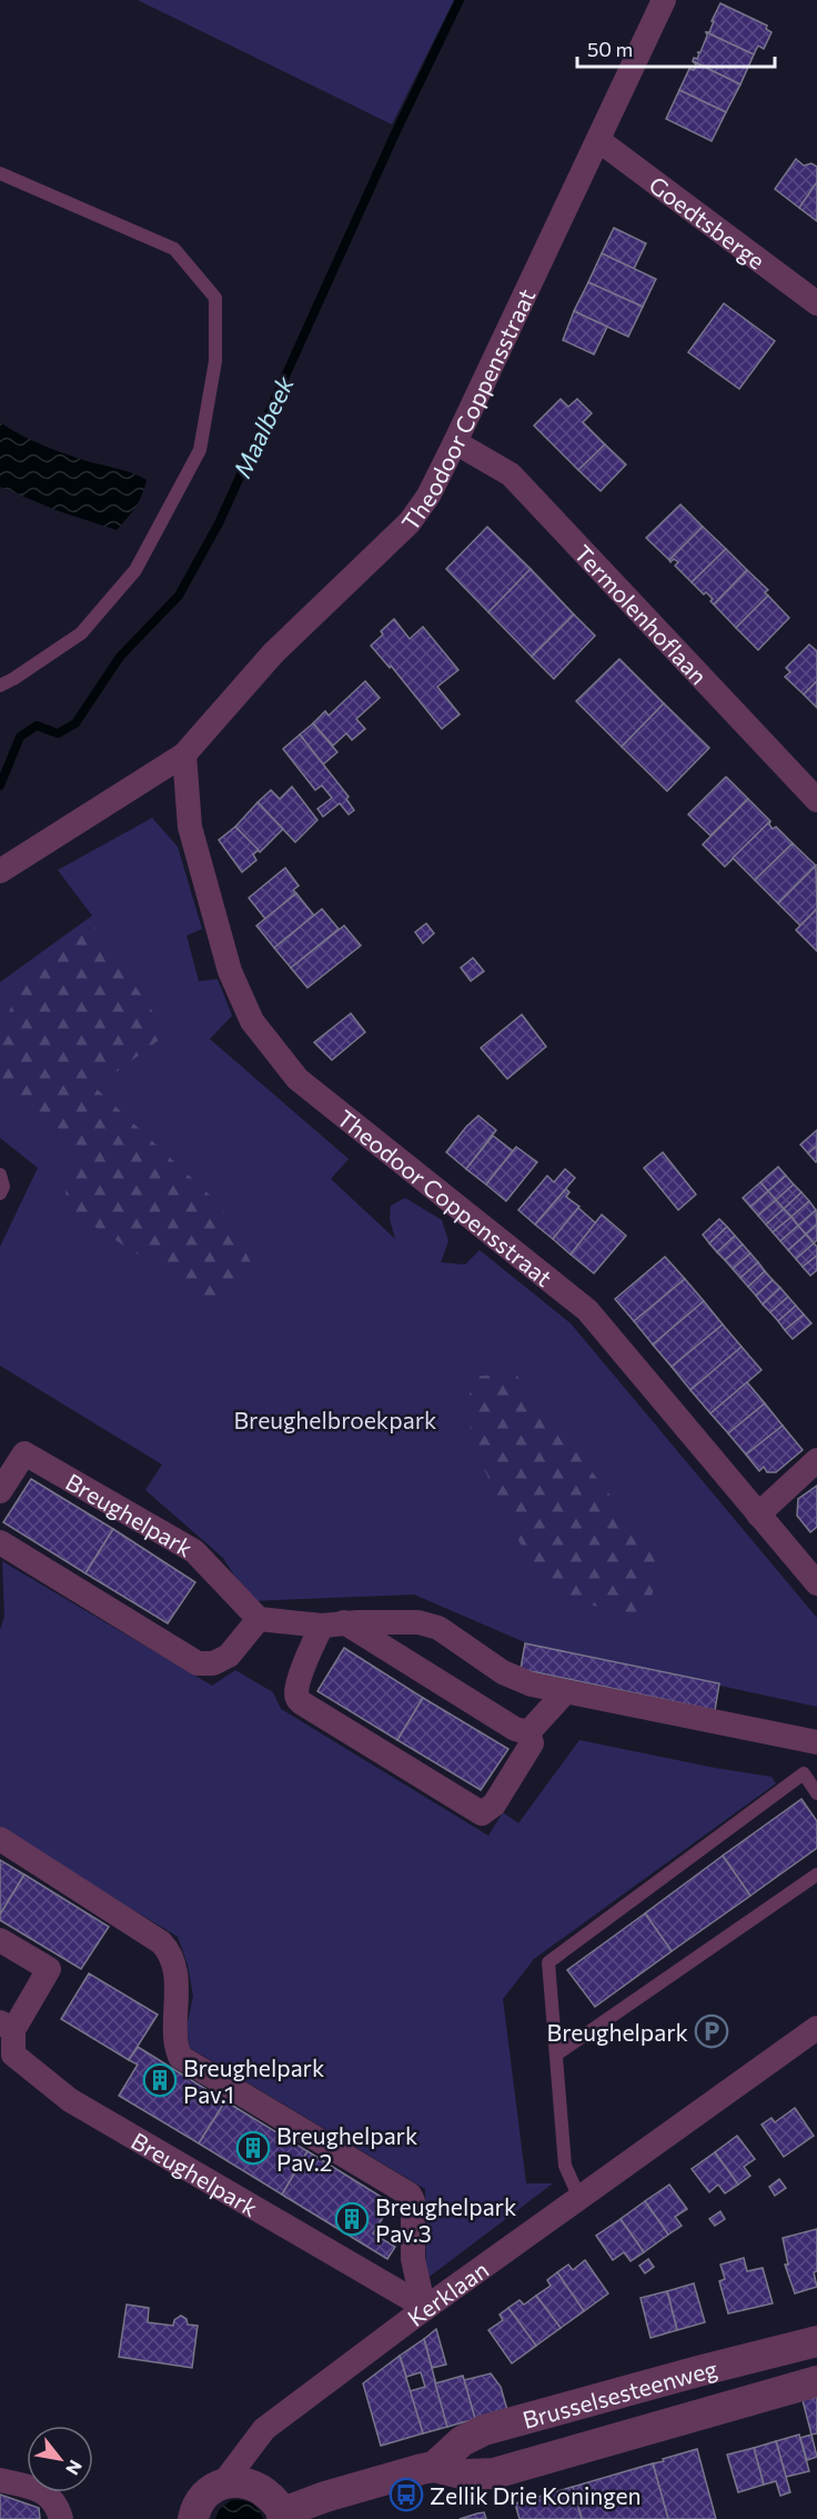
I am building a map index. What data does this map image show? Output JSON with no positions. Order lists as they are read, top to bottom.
{
  "streets": {
    "street": [
      "Goedtsberge",
      "Theodoor Coppensstraat",
      "Termolenhoflaan",
      "Breughelpark",
      "Kerklaan",
      "Brusselsesteenweg"
    ]
  },
  "crossings": [
    ["Goedtsberge", "Theodoor Coppensstraat"],
    ["Theodoor Coppensstraat", "Termolenhoflaan"],
    ["Breughelpark", "Kerklaan"],
    ["Kerklaan", "Brusselsesteenweg"]
  ],
  "water": ["Maalbeek"],
  "parks": ["Breughelbroekpark"],
  "places": {
    "parking": ["Breughelpark"],
    "building": ["Breughelpark Pav.1", "Breughelpark Pav.2", "Breughelpark Pav.3"],
    "bus stop": ["Zellik Drie Koningen"]
  },
  "scale_bar": "50 m",
  "north": "bottom right"
}
